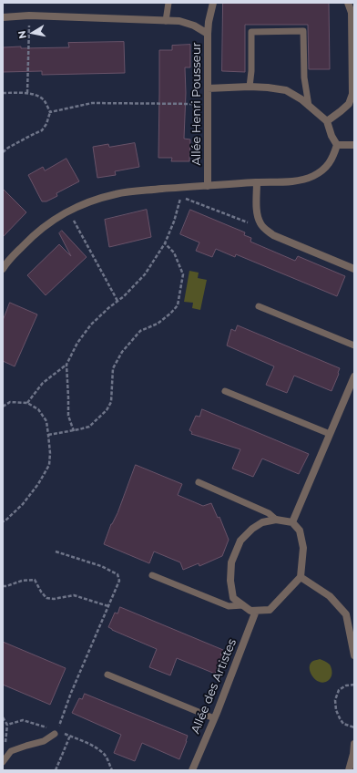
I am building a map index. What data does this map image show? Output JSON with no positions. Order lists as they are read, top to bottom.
{
  "streets": {
    "street": ["Allée Henri Pousseur", "Allée des Artistes"]
  },
  "north": "left"
}
